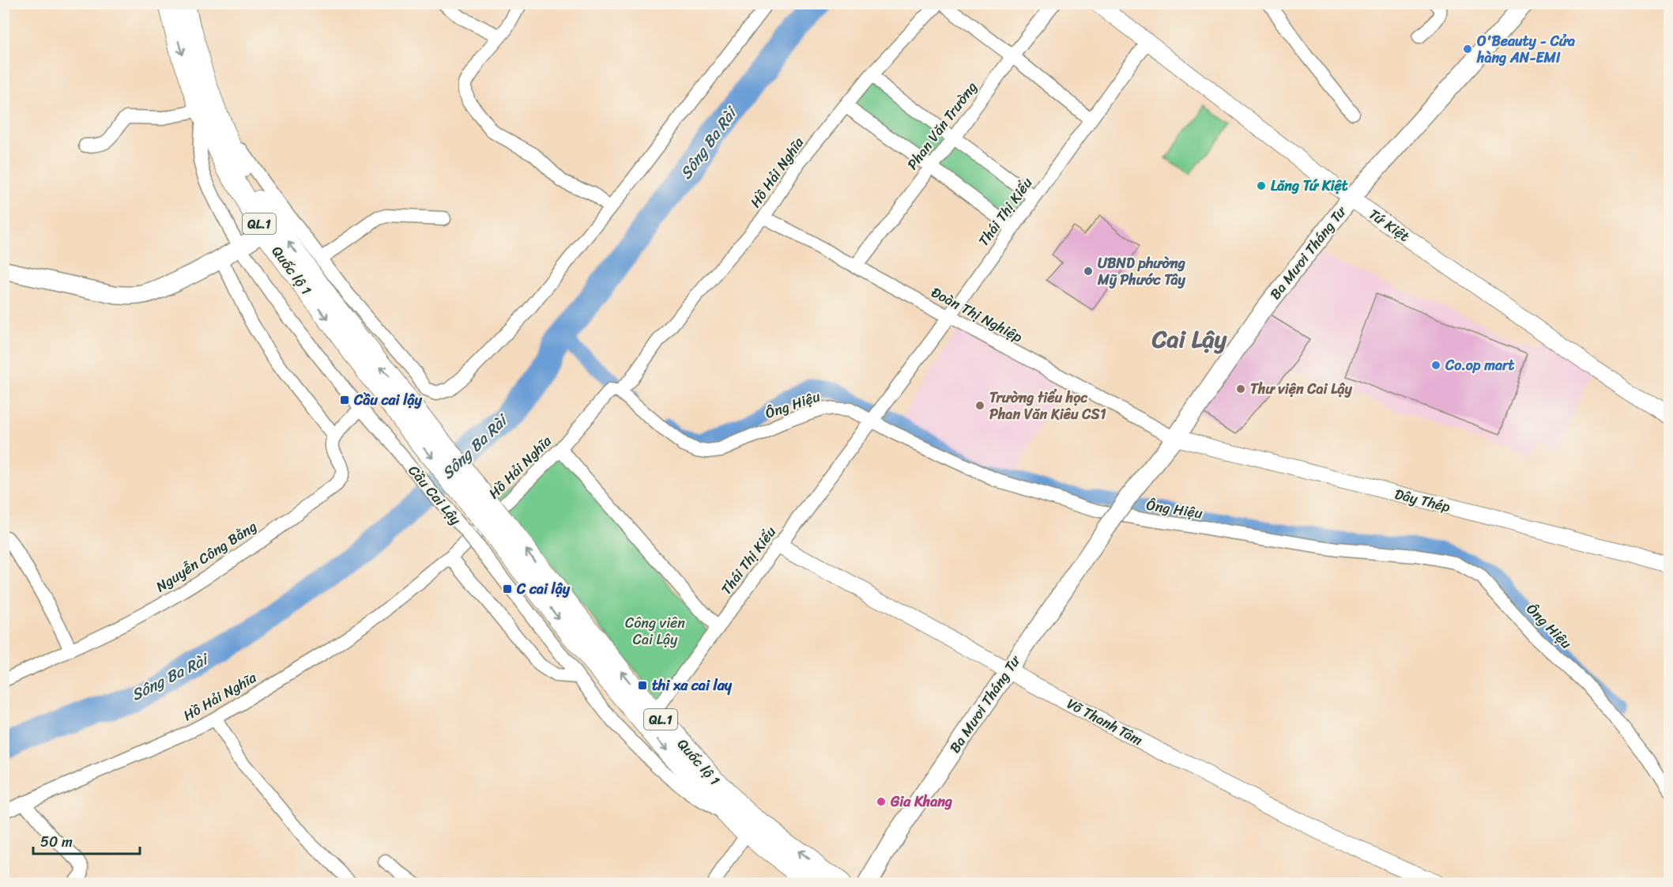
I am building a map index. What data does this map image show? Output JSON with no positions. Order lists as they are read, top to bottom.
{
  "streets": {
    "main road": [
      "QL.1",
      "Ba Mươi Tháng Tư",
      "Quốc lộ 1",
      "Cầu Cai Lậy"
    ],
    "street": [
      "Phan Văn Trường",
      "Hồ Hải Nghĩa",
      "Thái Thị Kiểu",
      "Tứ Kiệt",
      "Đoàn Thị Nghiệp",
      "Ông Hiệu",
      "Dây Thép",
      "Nguyễn Công Bằng",
      "Võ Thanh Tâm"
    ]
  },
  "crossings": [
    ["Phan Văn Trường", "Đoàn Thị Nghiệp"],
    ["Hồ Hải Nghĩa", "Đoàn Thị Nghiệp"],
    ["Hồ Hải Nghĩa", "Ông Hiệu"],
    ["Thái Thị Kiểu", "Tứ Kiệt"],
    ["Thái Thị Kiểu", "Quốc lộ 1"],
    ["Thái Thị Kiểu", "Đoàn Thị Nghiệp"],
    ["Thái Thị Kiểu", "Ông Hiệu"],
    ["Thái Thị Kiểu", "Võ Thanh Tâm"],
    ["Tứ Kiệt", "Ba Mươi Tháng Tư"],
    ["Ba Mươi Tháng Tư", "Đoàn Thị Nghiệp"],
    ["Ba Mươi Tháng Tư", "Dây Thép"],
    ["Ba Mươi Tháng Tư", "Võ Thanh Tâm"],
    ["Quốc lộ 1", "Cầu Cai Lậy"],
    ["Đoàn Thị Nghiệp", "Dây Thép"]
  ],
  "districts": ["Cai Lậy"],
  "water": ["Sông Ba Rài"],
  "parks": ["Công viên Cai Lậy"],
  "places": {
    "other": [
      "O'Beauty - Cửa hàng AN-EMI",
      "Lăng Tứ Kiệt",
      "UBND phường Mỹ Phước Tây",
      "Co.op mart",
      "Thư viện Cai Lậy",
      "Trường tiểu học Phan Văn Kiêu CS1",
      "Gia Khang"
    ],
    "transit": ["Cầu cai lậy", "C cai lậy", "thi xa cai lay"]
  },
  "scale_bar": "50 m"
}
